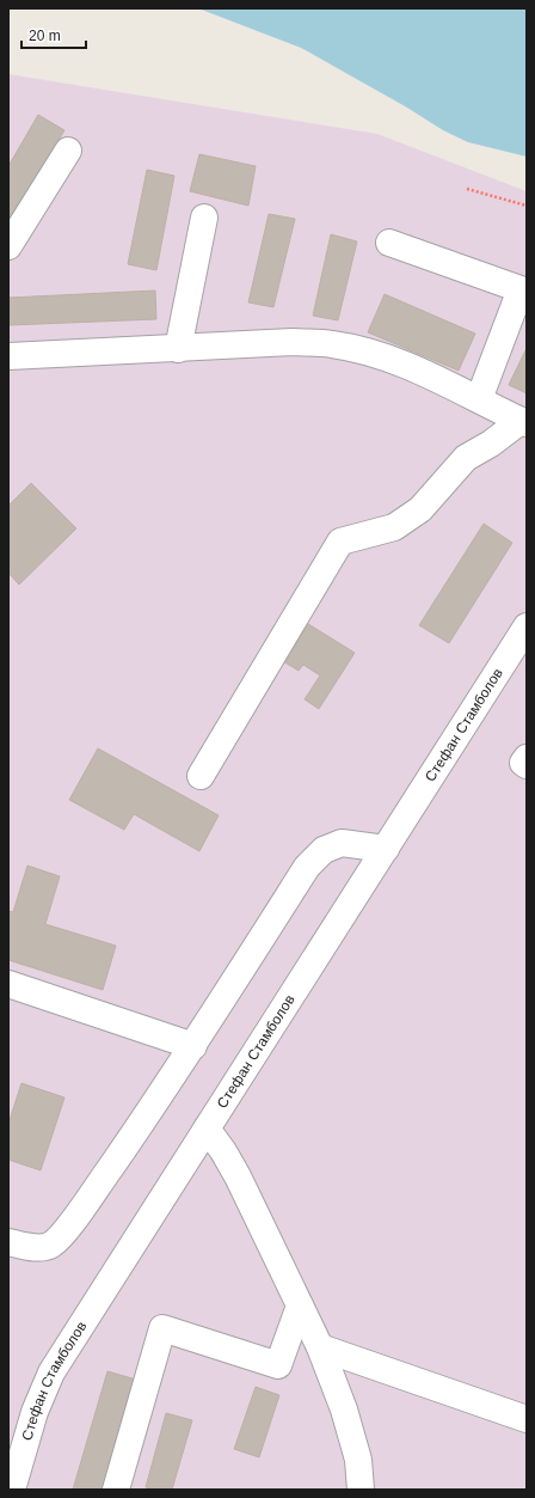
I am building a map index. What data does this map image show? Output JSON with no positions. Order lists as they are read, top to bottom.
{
  "streets": {
    "street": ["Стефан Стамболов"]
  },
  "scale_bar": "20 m"
}
